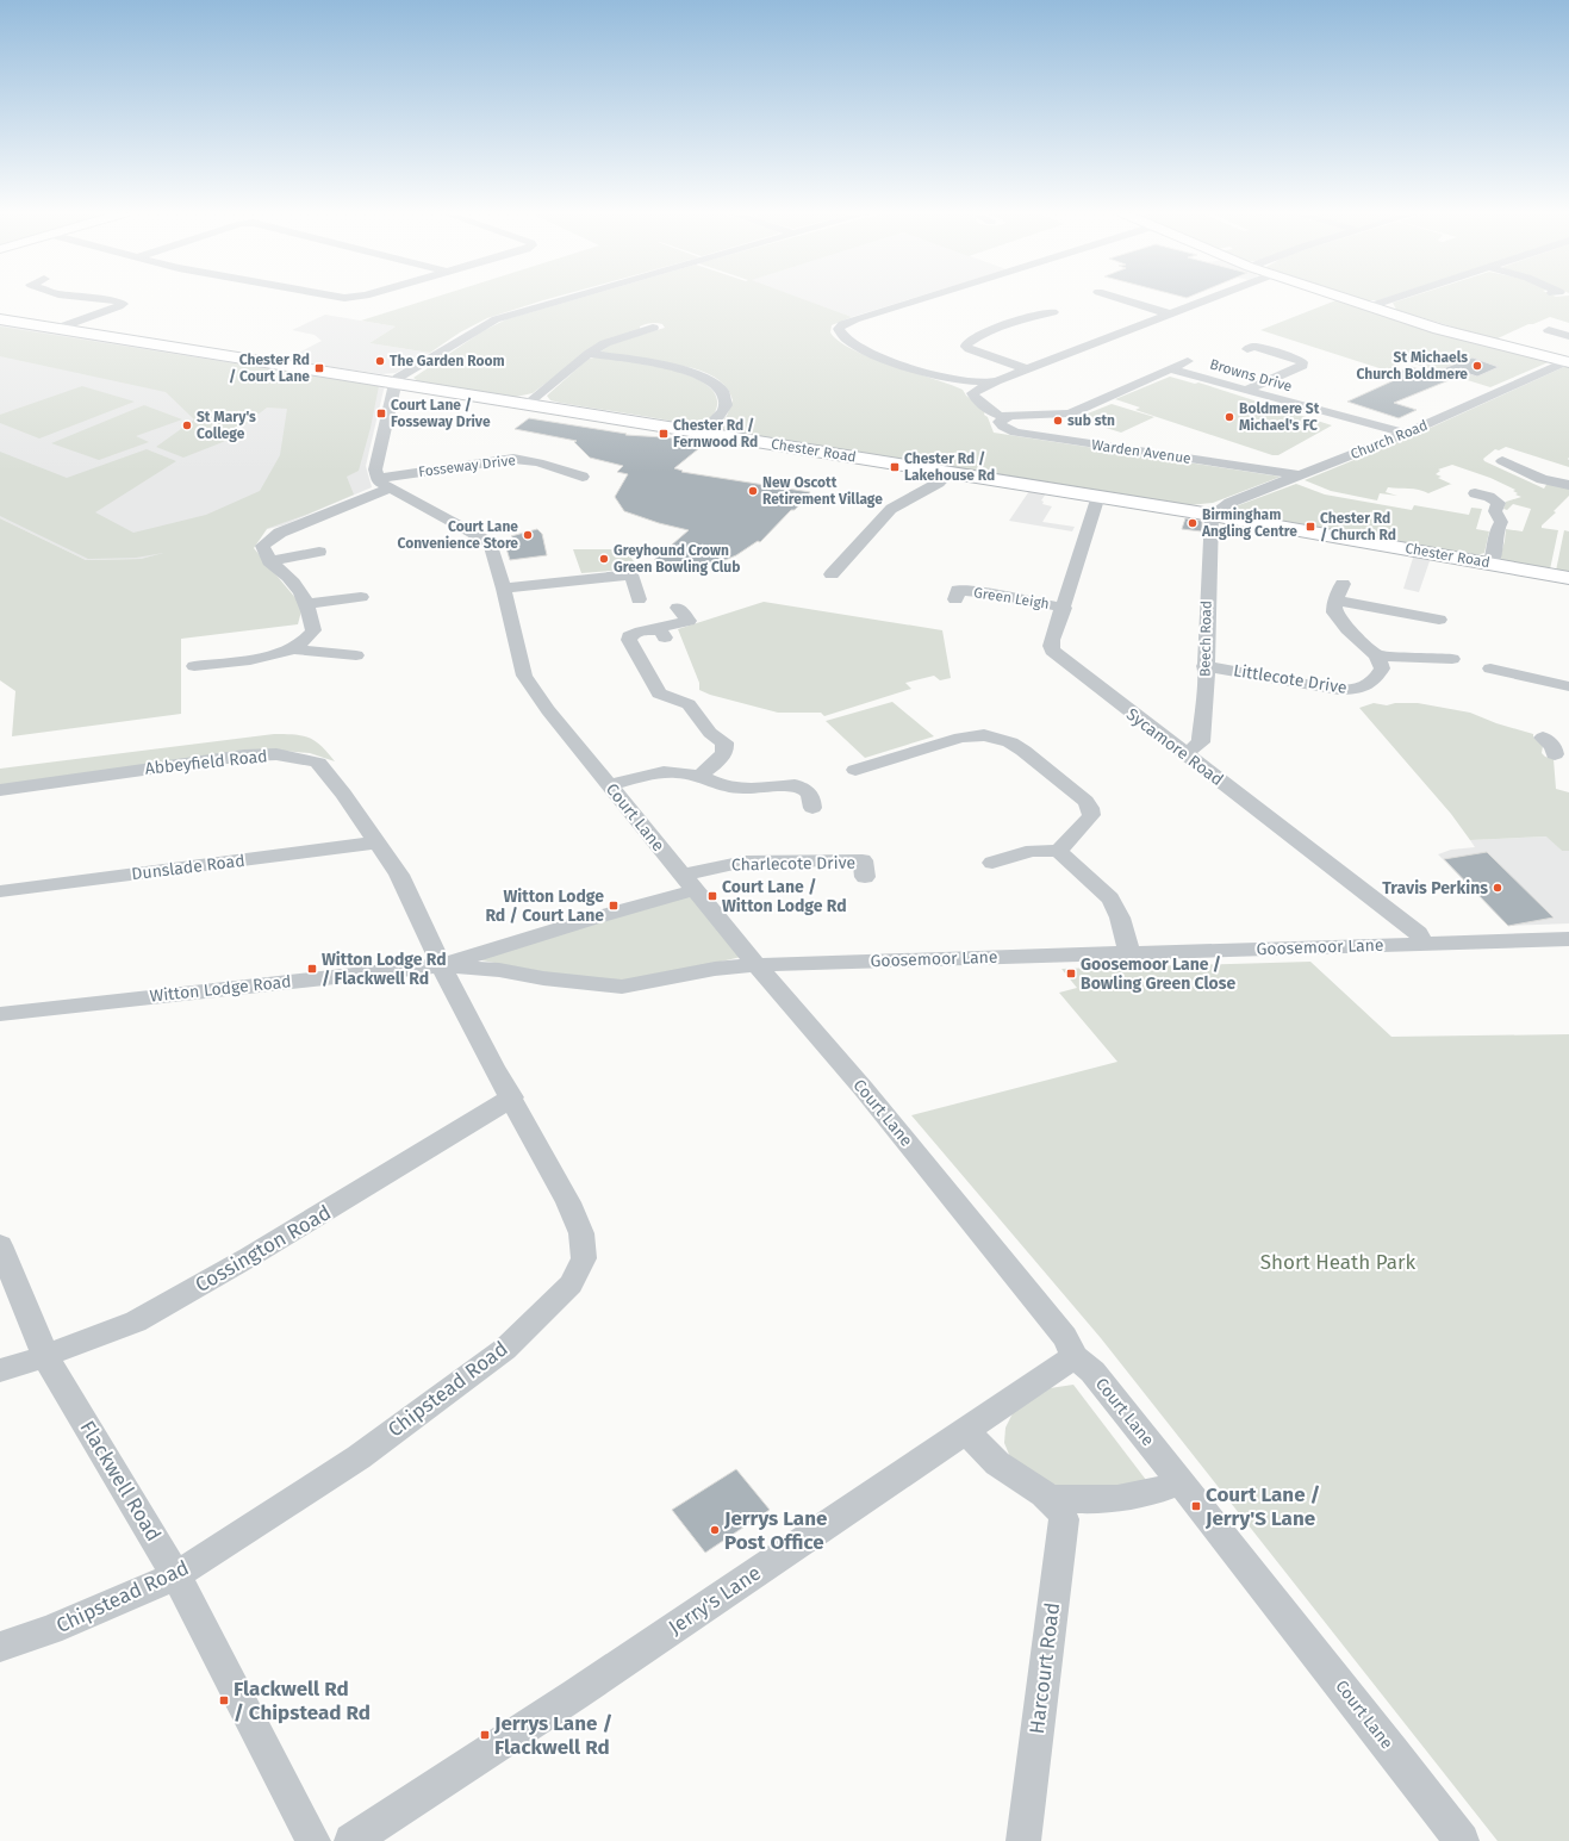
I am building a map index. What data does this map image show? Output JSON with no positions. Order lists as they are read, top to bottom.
{
  "streets": {
    "main road": ["Chester Road"],
    "street": [
      "Browns Drive",
      "Church Road",
      "Warden Avenue",
      "Fosseway Drive",
      "Green Leigh",
      "Beech Road",
      "Littlecote Drive",
      "Sycamore Road",
      "Abbeyfield Road",
      "Court Lane",
      "Charlecote Drive",
      "Dunslade Road",
      "Goosemoor Lane",
      "Witton Lodge Road",
      "Cossington Road",
      "Chipstead Road",
      "Flackwell Road",
      "Jerry's Lane",
      "Harcourt Road"
    ]
  },
  "crossings": [
    ["Browns Drive", "Church Road"],
    ["Browns Drive", "Warden Avenue"],
    ["Church Road", "Chester Road"],
    ["Church Road", "Warden Avenue"],
    ["Church Road", "Beech Road"],
    ["Chester Road", "Beech Road"],
    ["Chester Road", "Sycamore Road"],
    ["Fosseway Drive", "Court Lane"],
    ["Green Leigh", "Sycamore Road"],
    ["Beech Road", "Littlecote Drive"],
    ["Beech Road", "Sycamore Road"],
    ["Sycamore Road", "Goosemoor Lane"],
    ["Abbeyfield Road", "Dunslade Road"],
    ["Abbeyfield Road", "Witton Lodge Road"],
    ["Abbeyfield Road", "Chipstead Road"],
    ["Court Lane", "Charlecote Drive"],
    ["Court Lane", "Goosemoor Lane"],
    ["Court Lane", "Witton Lodge Road"],
    ["Court Lane", "Jerry's Lane"],
    ["Court Lane", "Harcourt Road"],
    ["Charlecote Drive", "Witton Lodge Road"],
    ["Goosemoor Lane", "Witton Lodge Road"],
    ["Witton Lodge Road", "Chipstead Road"],
    ["Cossington Road", "Chipstead Road"],
    ["Cossington Road", "Flackwell Road"],
    ["Chipstead Road", "Flackwell Road"],
    ["Jerry's Lane", "Harcourt Road"]
  ],
  "parks": ["Short Heath Park"],
  "places": {
    "other": [
      "The Garden Room",
      "St Michaels Church Boldmere",
      "Boldmere St Michael's FC",
      "sub stn",
      "St Mary's College",
      "New Oscott Retirement Village",
      "Birmingham Angling Centre",
      "Court Lane Convenience Store",
      "Greyhound Crown Green Bowling Club",
      "Travis Perkins",
      "Jerrys Lane Post Office"
    ],
    "transit": [
      "Chester Rd / Court Lane",
      "Court Lane / Fosseway Drive",
      "Chester Rd / Fernwood Rd",
      "Chester Rd / Lakehouse Rd",
      "Chester Rd / Church Rd",
      "Court Lane / Witton Lodge Rd",
      "Witton Lodge Rd / Court Lane",
      "Witton Lodge Rd / Flackwell Rd",
      "Goosemoor Lane / Bowling Green Close",
      "Court Lane / Jerry'S Lane",
      "Flackwell Rd / Chipstead Rd",
      "Jerrys Lane / Flackwell Rd"
    ]
  }
}
